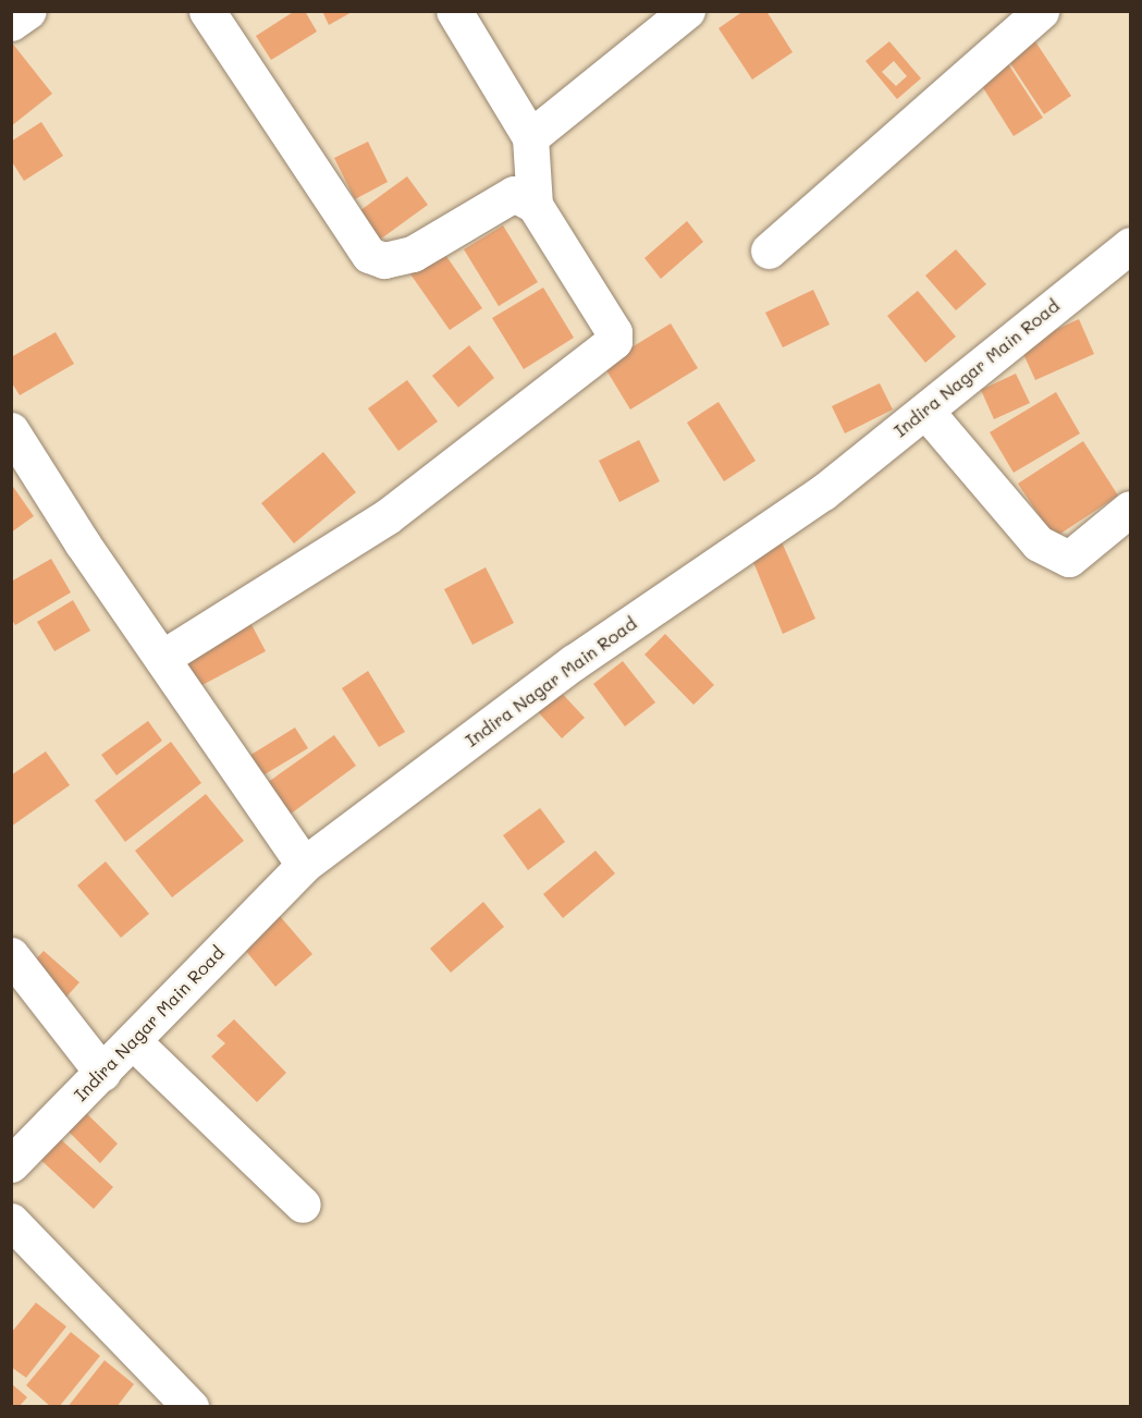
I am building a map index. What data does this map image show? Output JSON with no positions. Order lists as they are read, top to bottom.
{
  "streets": {
    "street": ["Indira Nagar Main Road"]
  }
}
